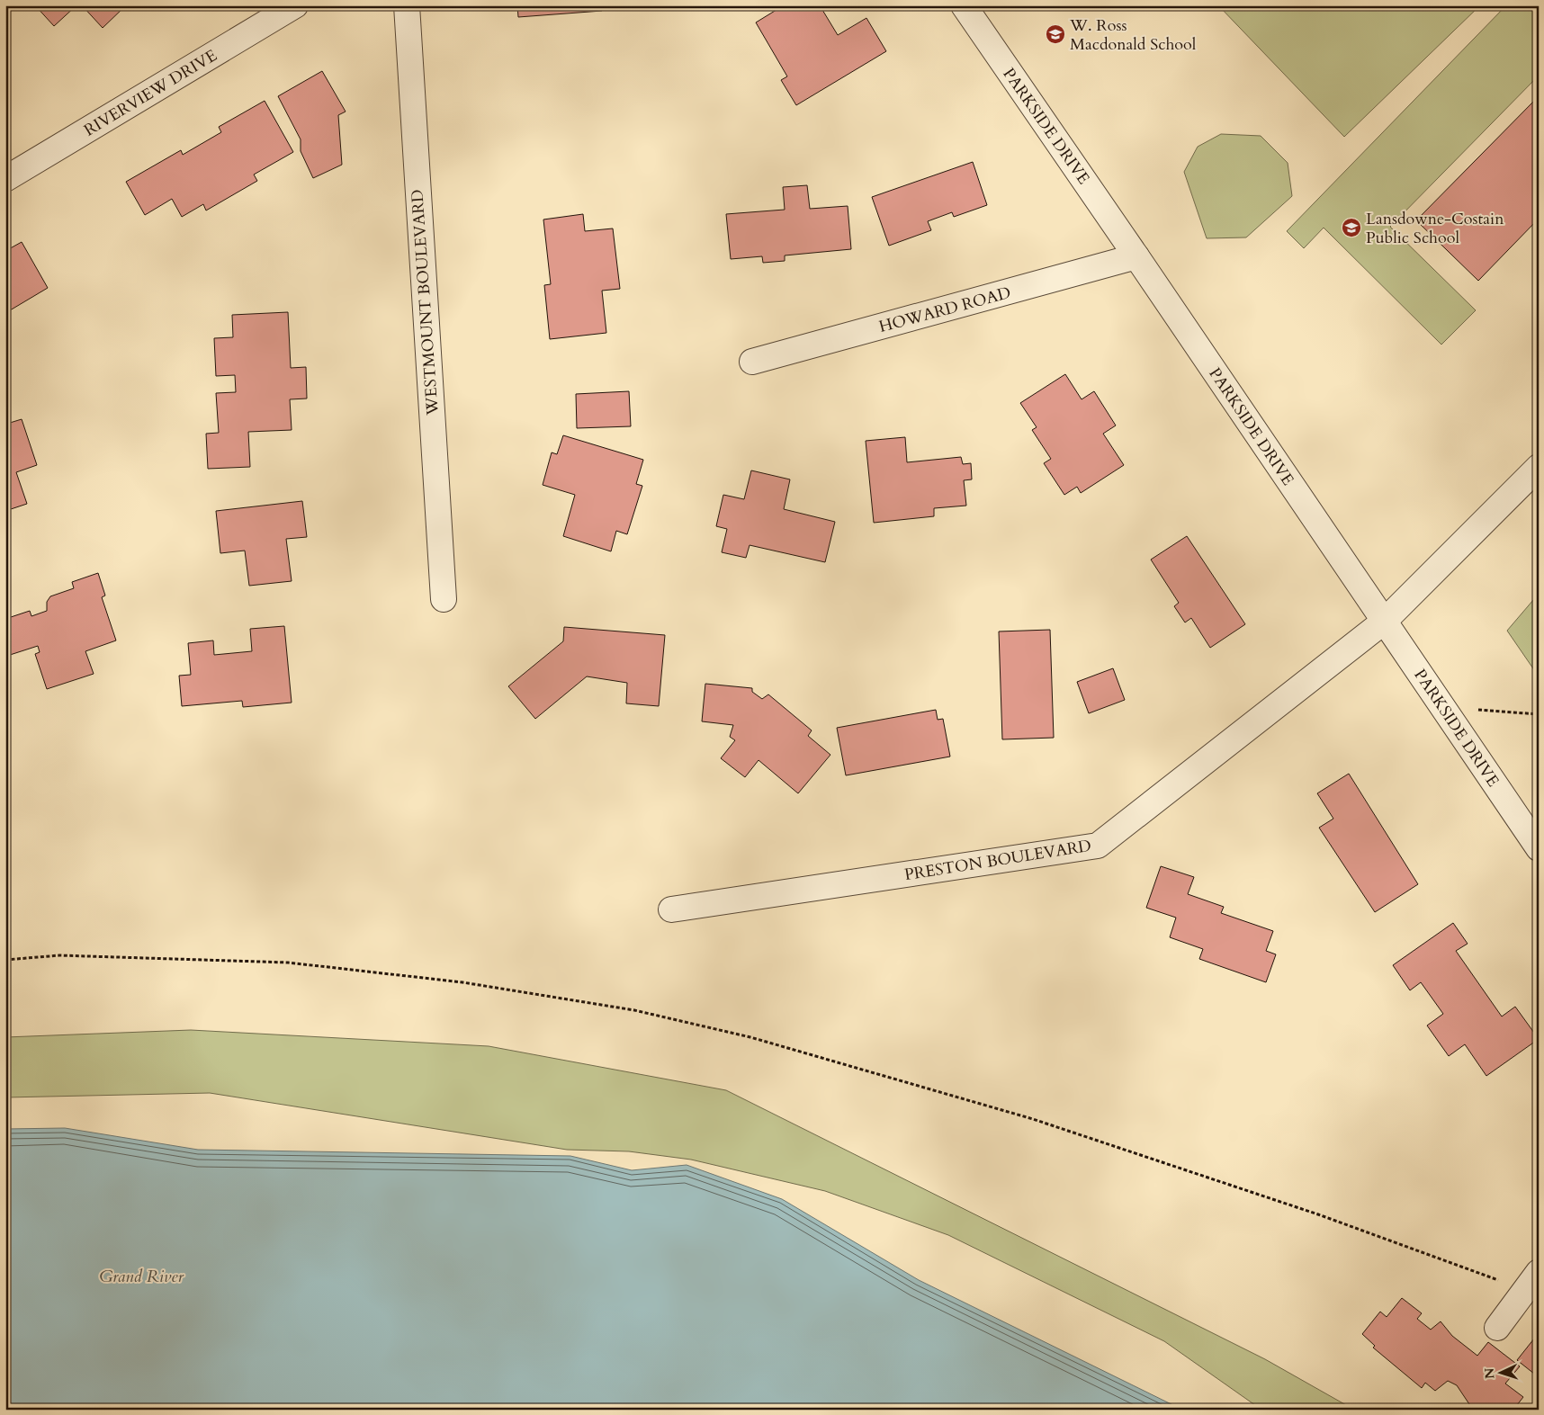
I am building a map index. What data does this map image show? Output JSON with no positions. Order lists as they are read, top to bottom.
{
  "streets": {
    "street": [
      "RIVERVIEW DRIVE",
      "PARKSIDE DRIVE",
      "WESTMOUNT BOULEVARD",
      "HOWARD ROAD",
      "PRESTON BOULEVARD"
    ]
  },
  "crossings": [
    ["PARKSIDE DRIVE", "HOWARD ROAD"],
    ["PARKSIDE DRIVE", "PRESTON BOULEVARD"]
  ],
  "water": ["Grand River"],
  "places": {
    "school or university": ["W. Ross Macdonald School", "Lansdowne-Costain Public School"]
  },
  "north": "left"
}
